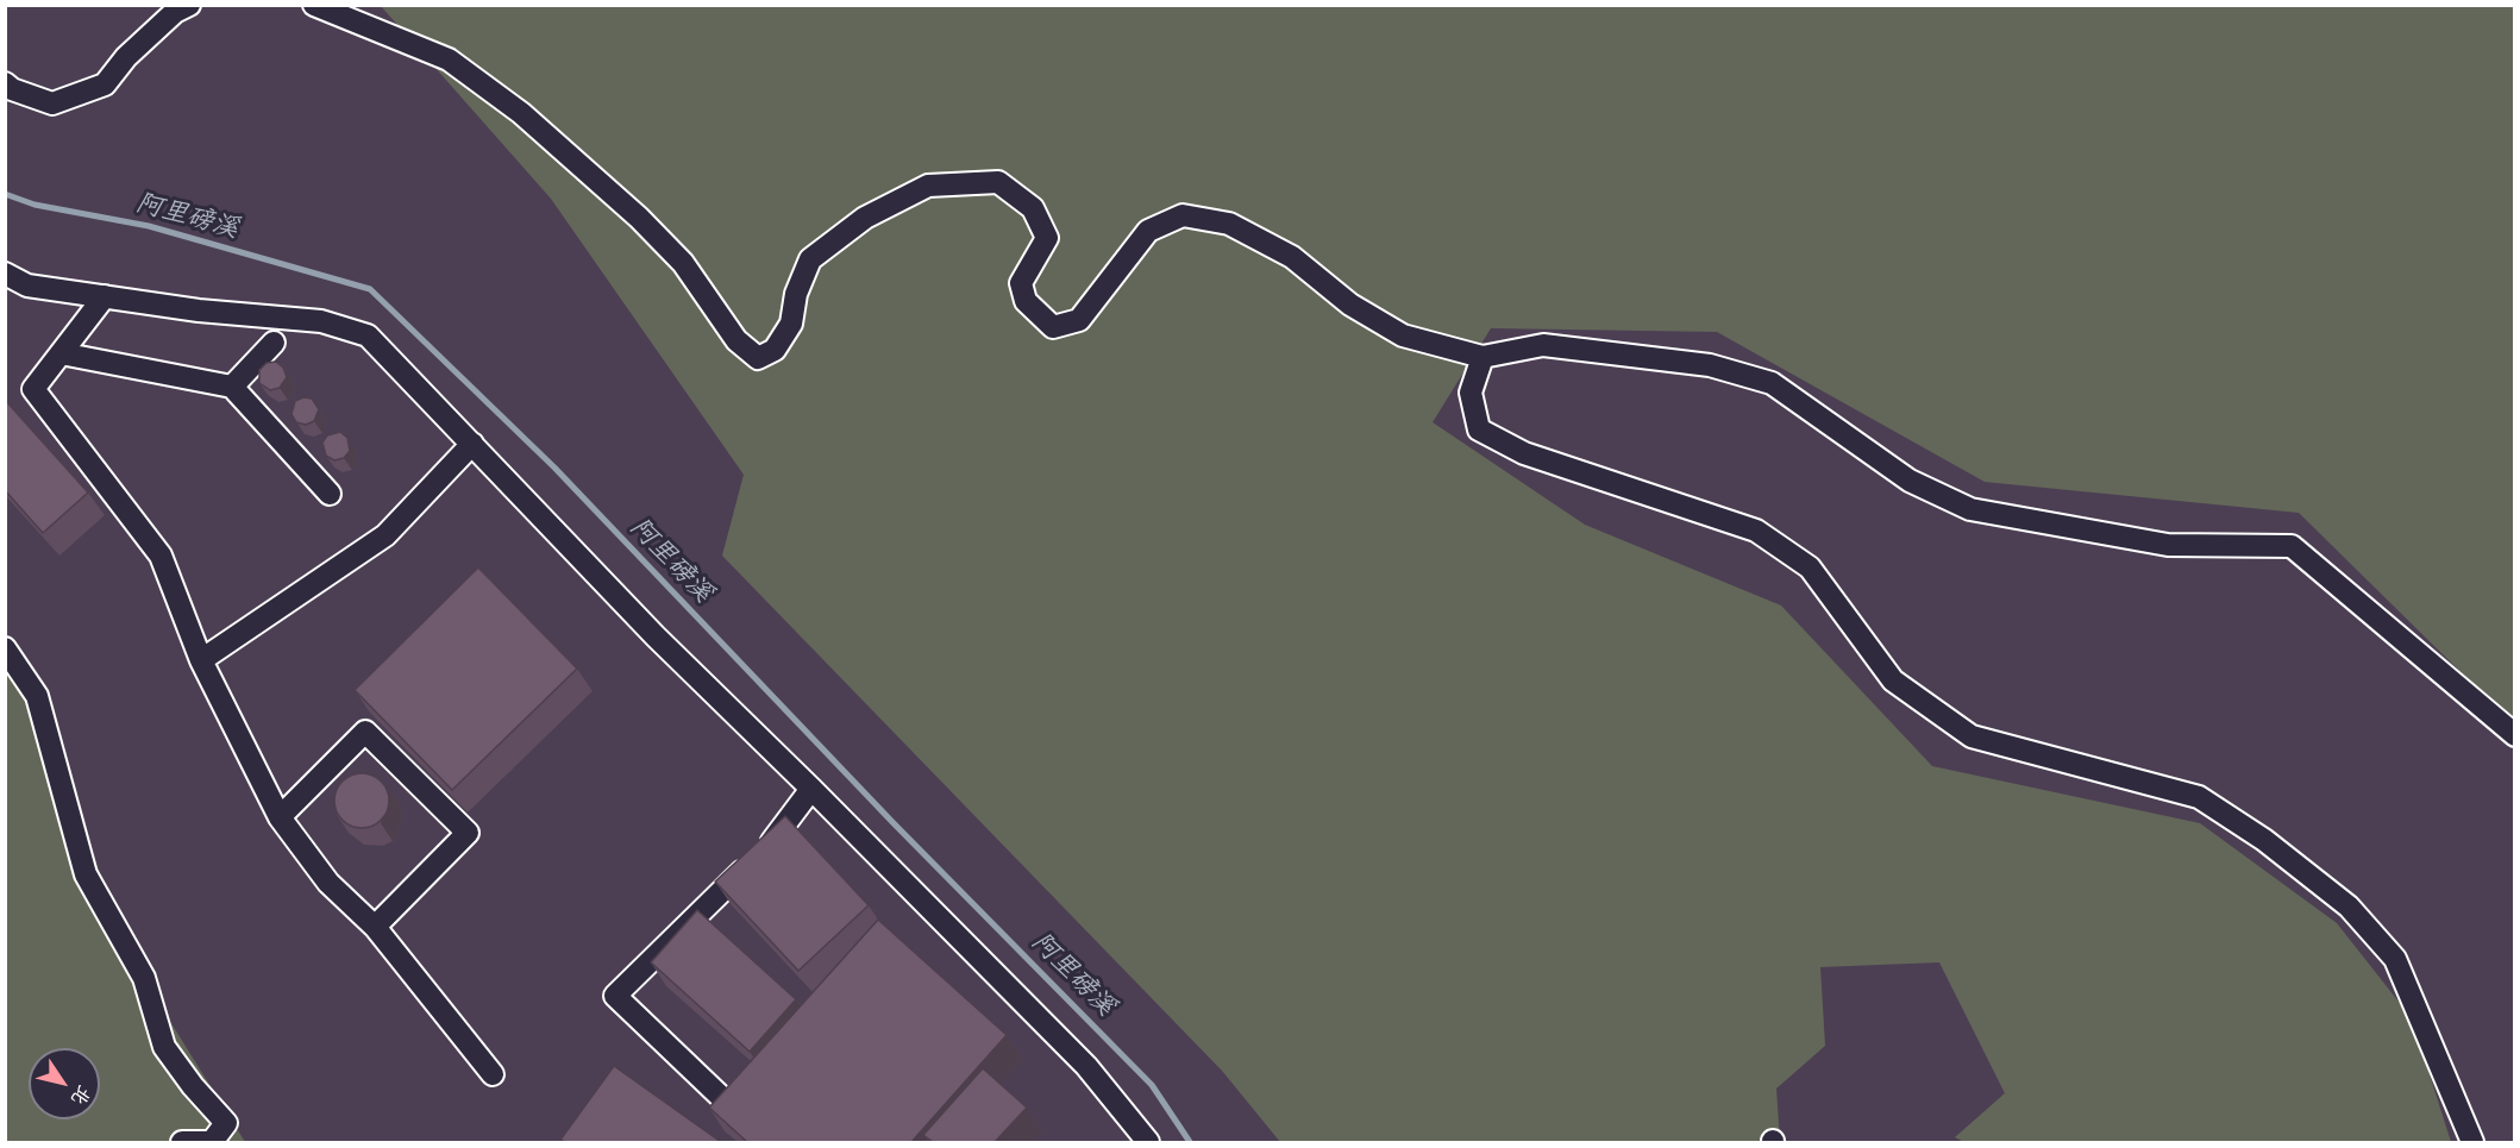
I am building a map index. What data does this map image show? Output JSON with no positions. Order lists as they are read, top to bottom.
{
  "water": ["阿里磅溪"],
  "north": "bottom right"
}
